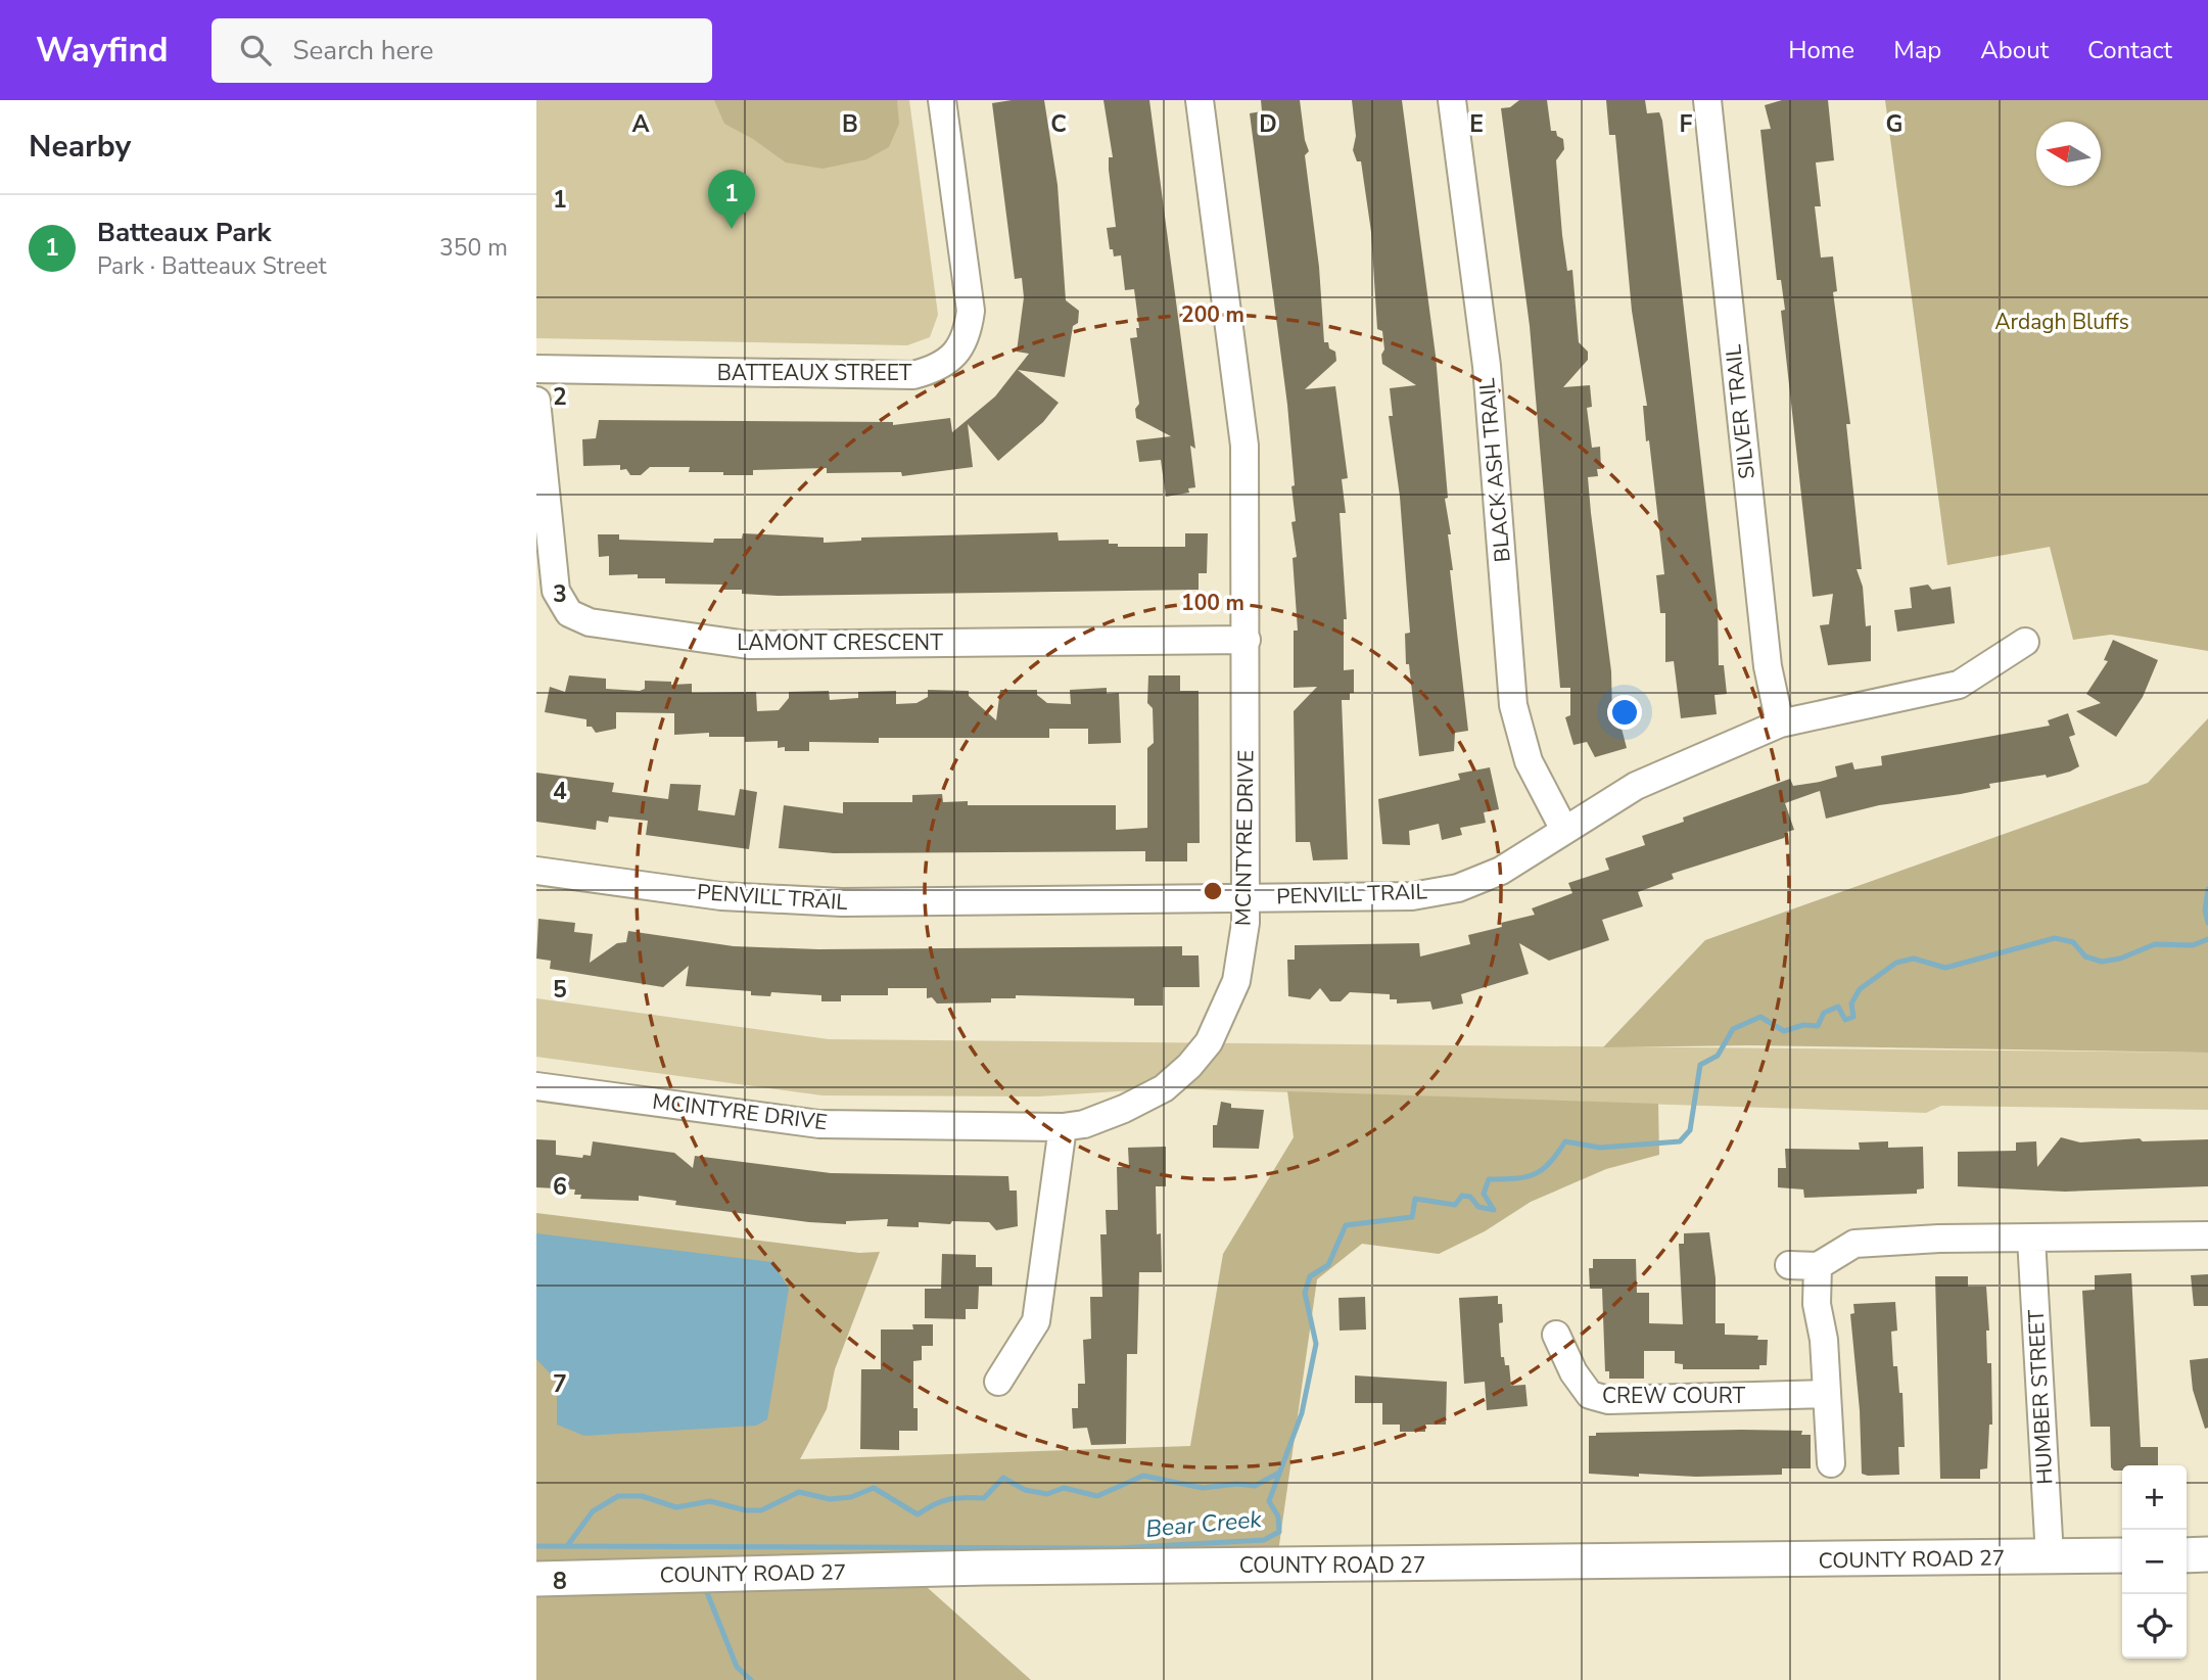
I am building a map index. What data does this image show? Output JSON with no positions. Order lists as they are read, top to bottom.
{
  "streets": {
    "main road": ["COUNTY ROAD 27"],
    "street": [
      "BATTEAUX STREET",
      "SILVER TRAIL",
      "BLACK ASH TRAIL",
      "LAMONT CRESCENT",
      "MCINTYRE DRIVE",
      "PENVILL TRAIL",
      "CREW COURT",
      "HUMBER STREET"
    ]
  },
  "crossings": [
    ["SILVER TRAIL", "PENVILL TRAIL"],
    ["BLACK ASH TRAIL", "PENVILL TRAIL"],
    ["LAMONT CRESCENT", "MCINTYRE DRIVE"],
    ["MCINTYRE DRIVE", "PENVILL TRAIL"],
    ["HUMBER STREET", "COUNTY ROAD 27"]
  ],
  "water": ["Bear Creek"],
  "parks": ["Ardagh Bluffs"],
  "north": "left",
  "page": {
    "header": "Wayfind",
    "search": "Search here",
    "nav": [
      "Home",
      "Map",
      "About",
      "Contact"
    ],
    "heading": "Nearby",
    "pins": "1",
    "list": [
      {
        "mark": "1",
        "name": "Batteaux Park",
        "note": "Park · Batteaux Street",
        "value": "350 m"
      }
    ],
    "map_buttons": ["+", "−"]
  },
  "grid": {
    "columns": [
      "A",
      "B",
      "C",
      "D",
      "E",
      "F",
      "G"
    ],
    "rows": [
      "1",
      "2",
      "3",
      "4",
      "5",
      "6",
      "7",
      "8"
    ]
  },
  "rings": ["200 m", "100 m"]
}
